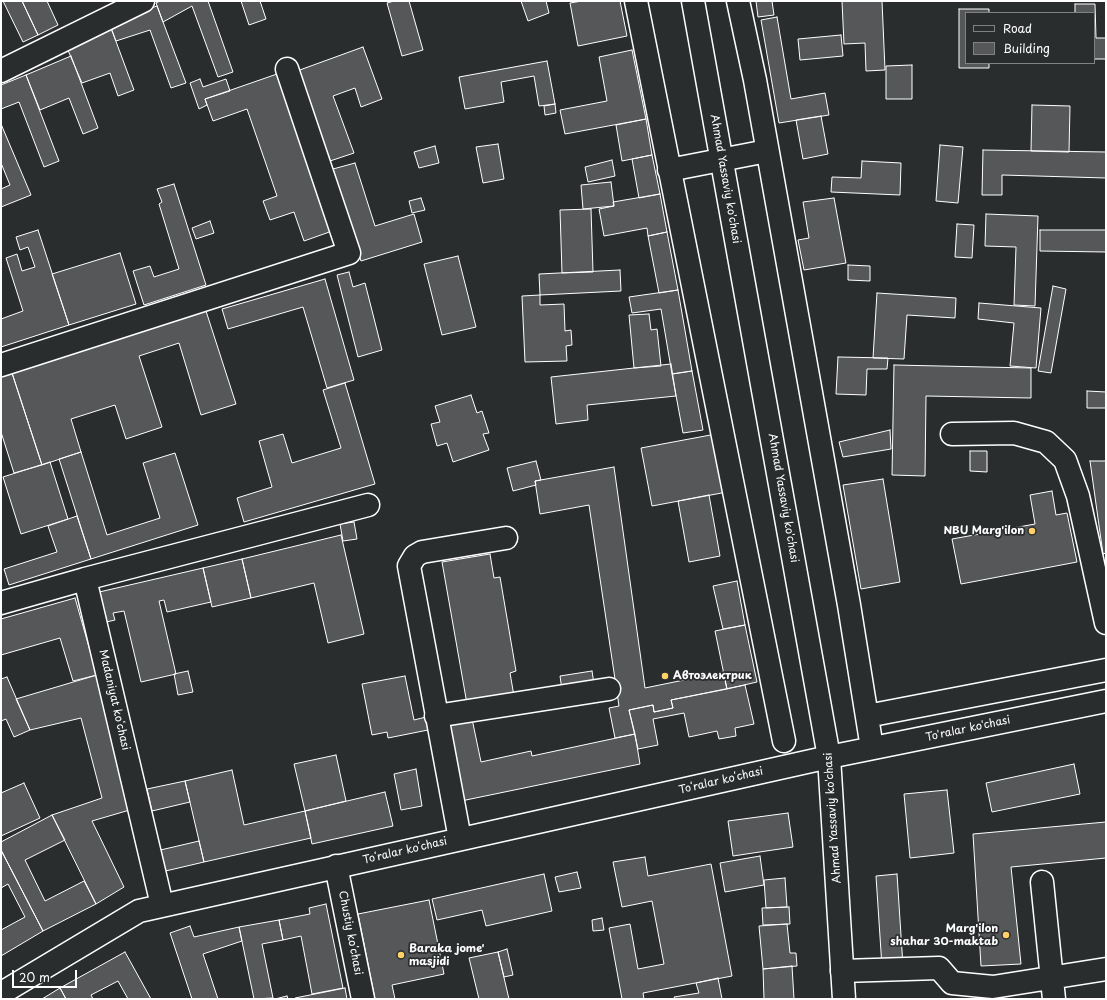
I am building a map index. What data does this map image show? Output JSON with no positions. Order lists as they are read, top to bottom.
{
  "streets": {
    "street": [
      "Ahmad Yassaviy ko'chasi",
      "Madaniyat koʻchasi",
      "To'ralar ko'chasi",
      "Toʻralar koʻchasi",
      "Chustiy koʻchasi"
    ]
  },
  "crossings": [
    ["Ahmad Yassaviy ko'chasi", "To'ralar ko'chasi"],
    ["Ahmad Yassaviy ko'chasi", "Toʻralar koʻchasi"],
    ["Madaniyat koʻchasi", "Toʻralar koʻchasi"],
    ["To'ralar ko'chasi", "Toʻralar koʻchasi"],
    ["Toʻralar koʻchasi", "Chustiy koʻchasi"]
  ],
  "places": [
    "NBU Marg'ilon",
    "Автоэлектрик",
    "Marg'ilon shahar 30-maktab",
    "Baraka jome' masjidi"
  ],
  "legend": ["Road", "Building"],
  "scale_bar": "20 m"
}
